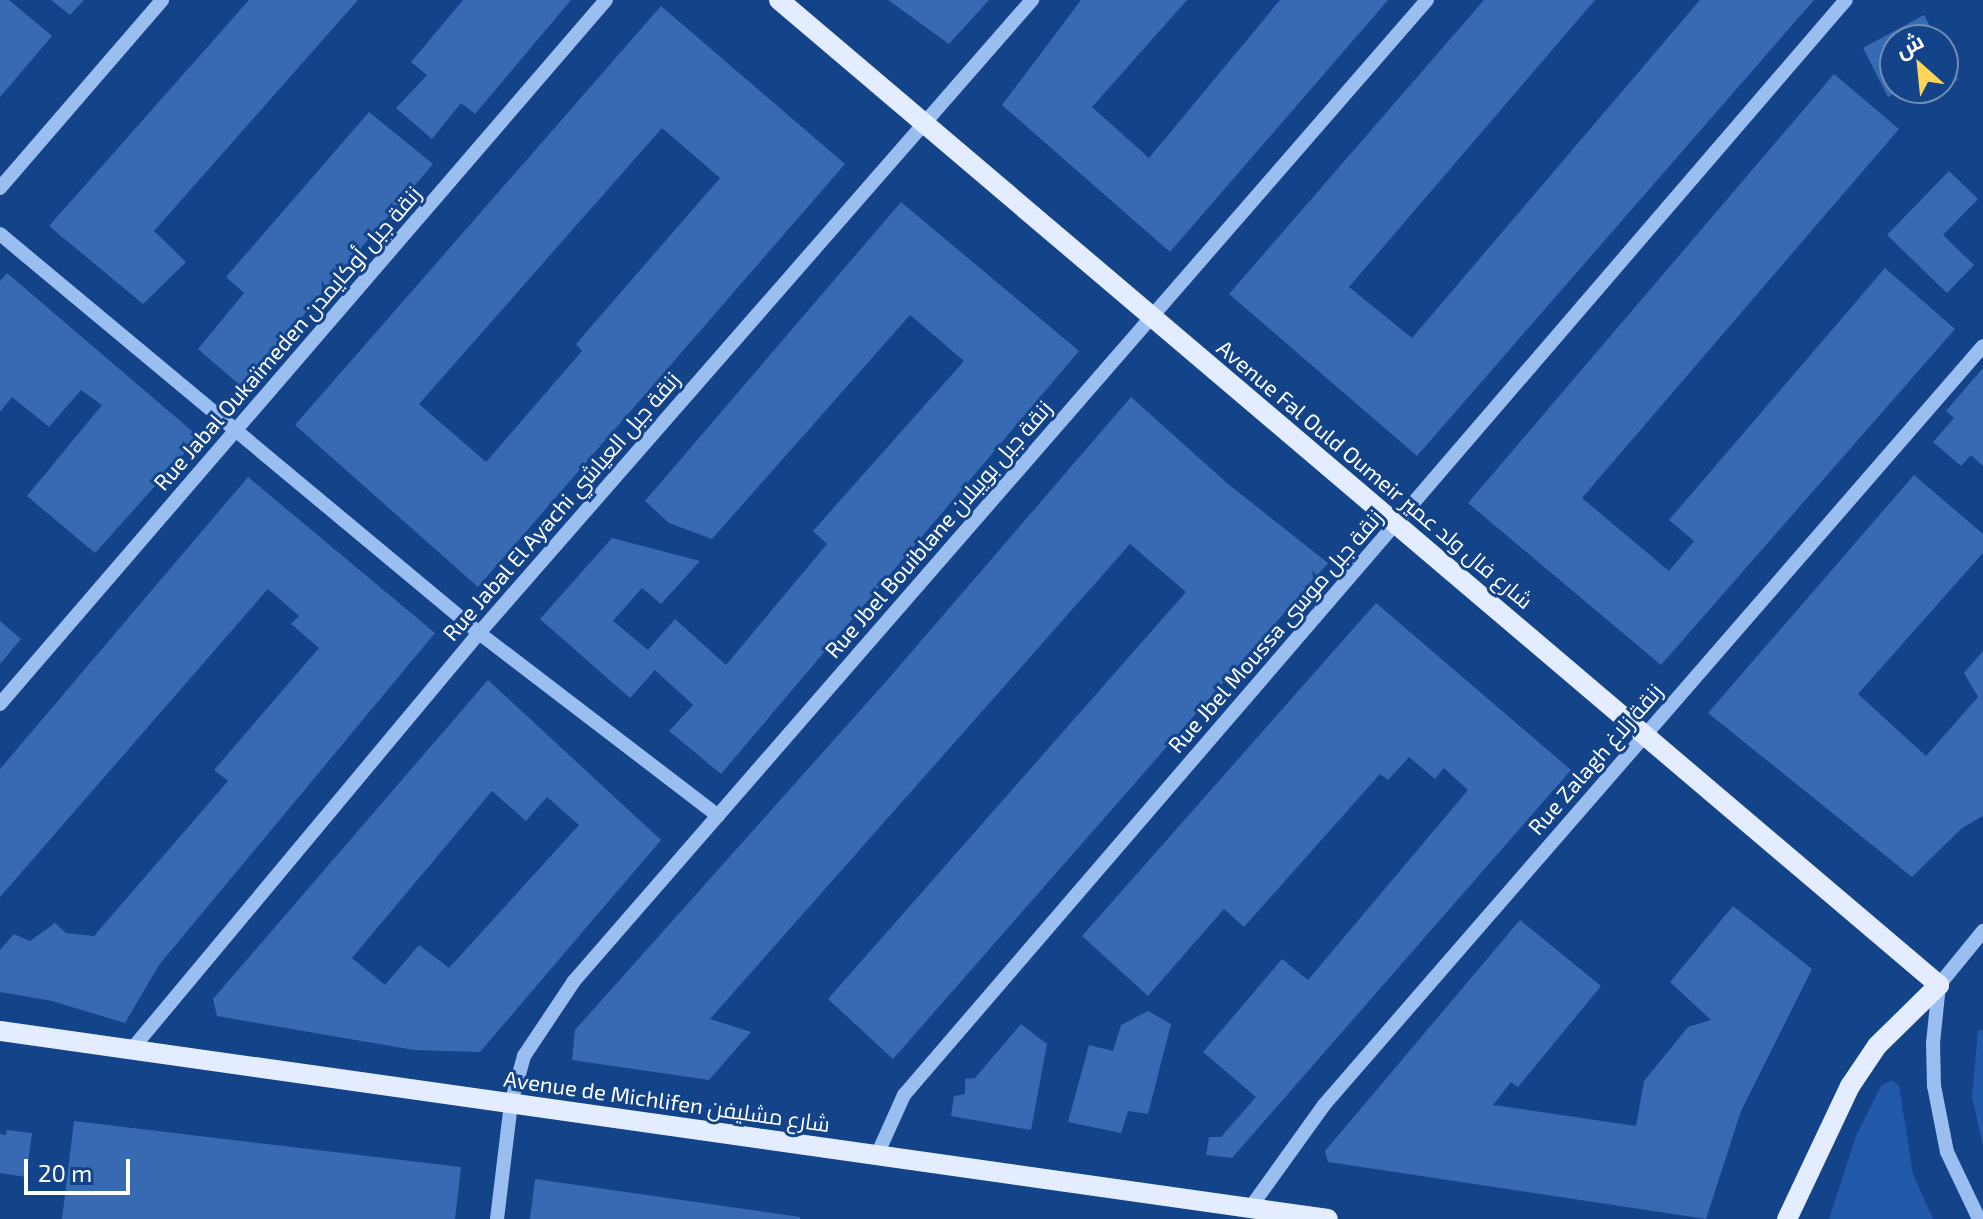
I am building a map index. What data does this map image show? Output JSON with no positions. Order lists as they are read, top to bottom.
{
  "streets": {
    "main road": ["Avenue Fal Ould Oumeir شارع فال ولد عمير", "Avenue de Michlifen شارع مشليفن"],
    "street": [
      "Rue Jabal Oukaïmeden زنقة جبل أوكايمدن",
      "Rue Jabal El Ayachi زنقة جبل العياشي",
      "Rue Jbel Bouiblane زنقة جبل بويبلان",
      "Rue Jbel Moussa زنقة جبل موسى",
      "Rue Zalagh زنقة زلاغ"
    ]
  },
  "crossings": [
    ["Avenue Fal Ould Oumeir شارع فال ولد عمير", "Rue Jabal El Ayachi زنقة جبل العياشي"],
    ["Avenue Fal Ould Oumeir شارع فال ولد عمير", "Rue Jbel Bouiblane زنقة جبل بويبلان"],
    ["Avenue Fal Ould Oumeir شارع فال ولد عمير", "Rue Jbel Moussa زنقة جبل موسى"],
    ["Avenue Fal Ould Oumeir شارع فال ولد عمير", "Rue Zalagh زنقة زلاغ"],
    ["Rue Jabal El Ayachi زنقة جبل العياشي", "Avenue de Michlifen شارع مشليفن"],
    ["Rue Jbel Bouiblane زنقة جبل بويبلان", "Avenue de Michlifen شارع مشليفن"],
    ["Rue Jbel Moussa زنقة جبل موسى", "Avenue de Michlifen شارع مشليفن"],
    ["Rue Zalagh زنقة زلاغ", "Avenue de Michlifen شارع مشليفن"]
  ],
  "scale_bar": "20 m",
  "north": "top left"
}
